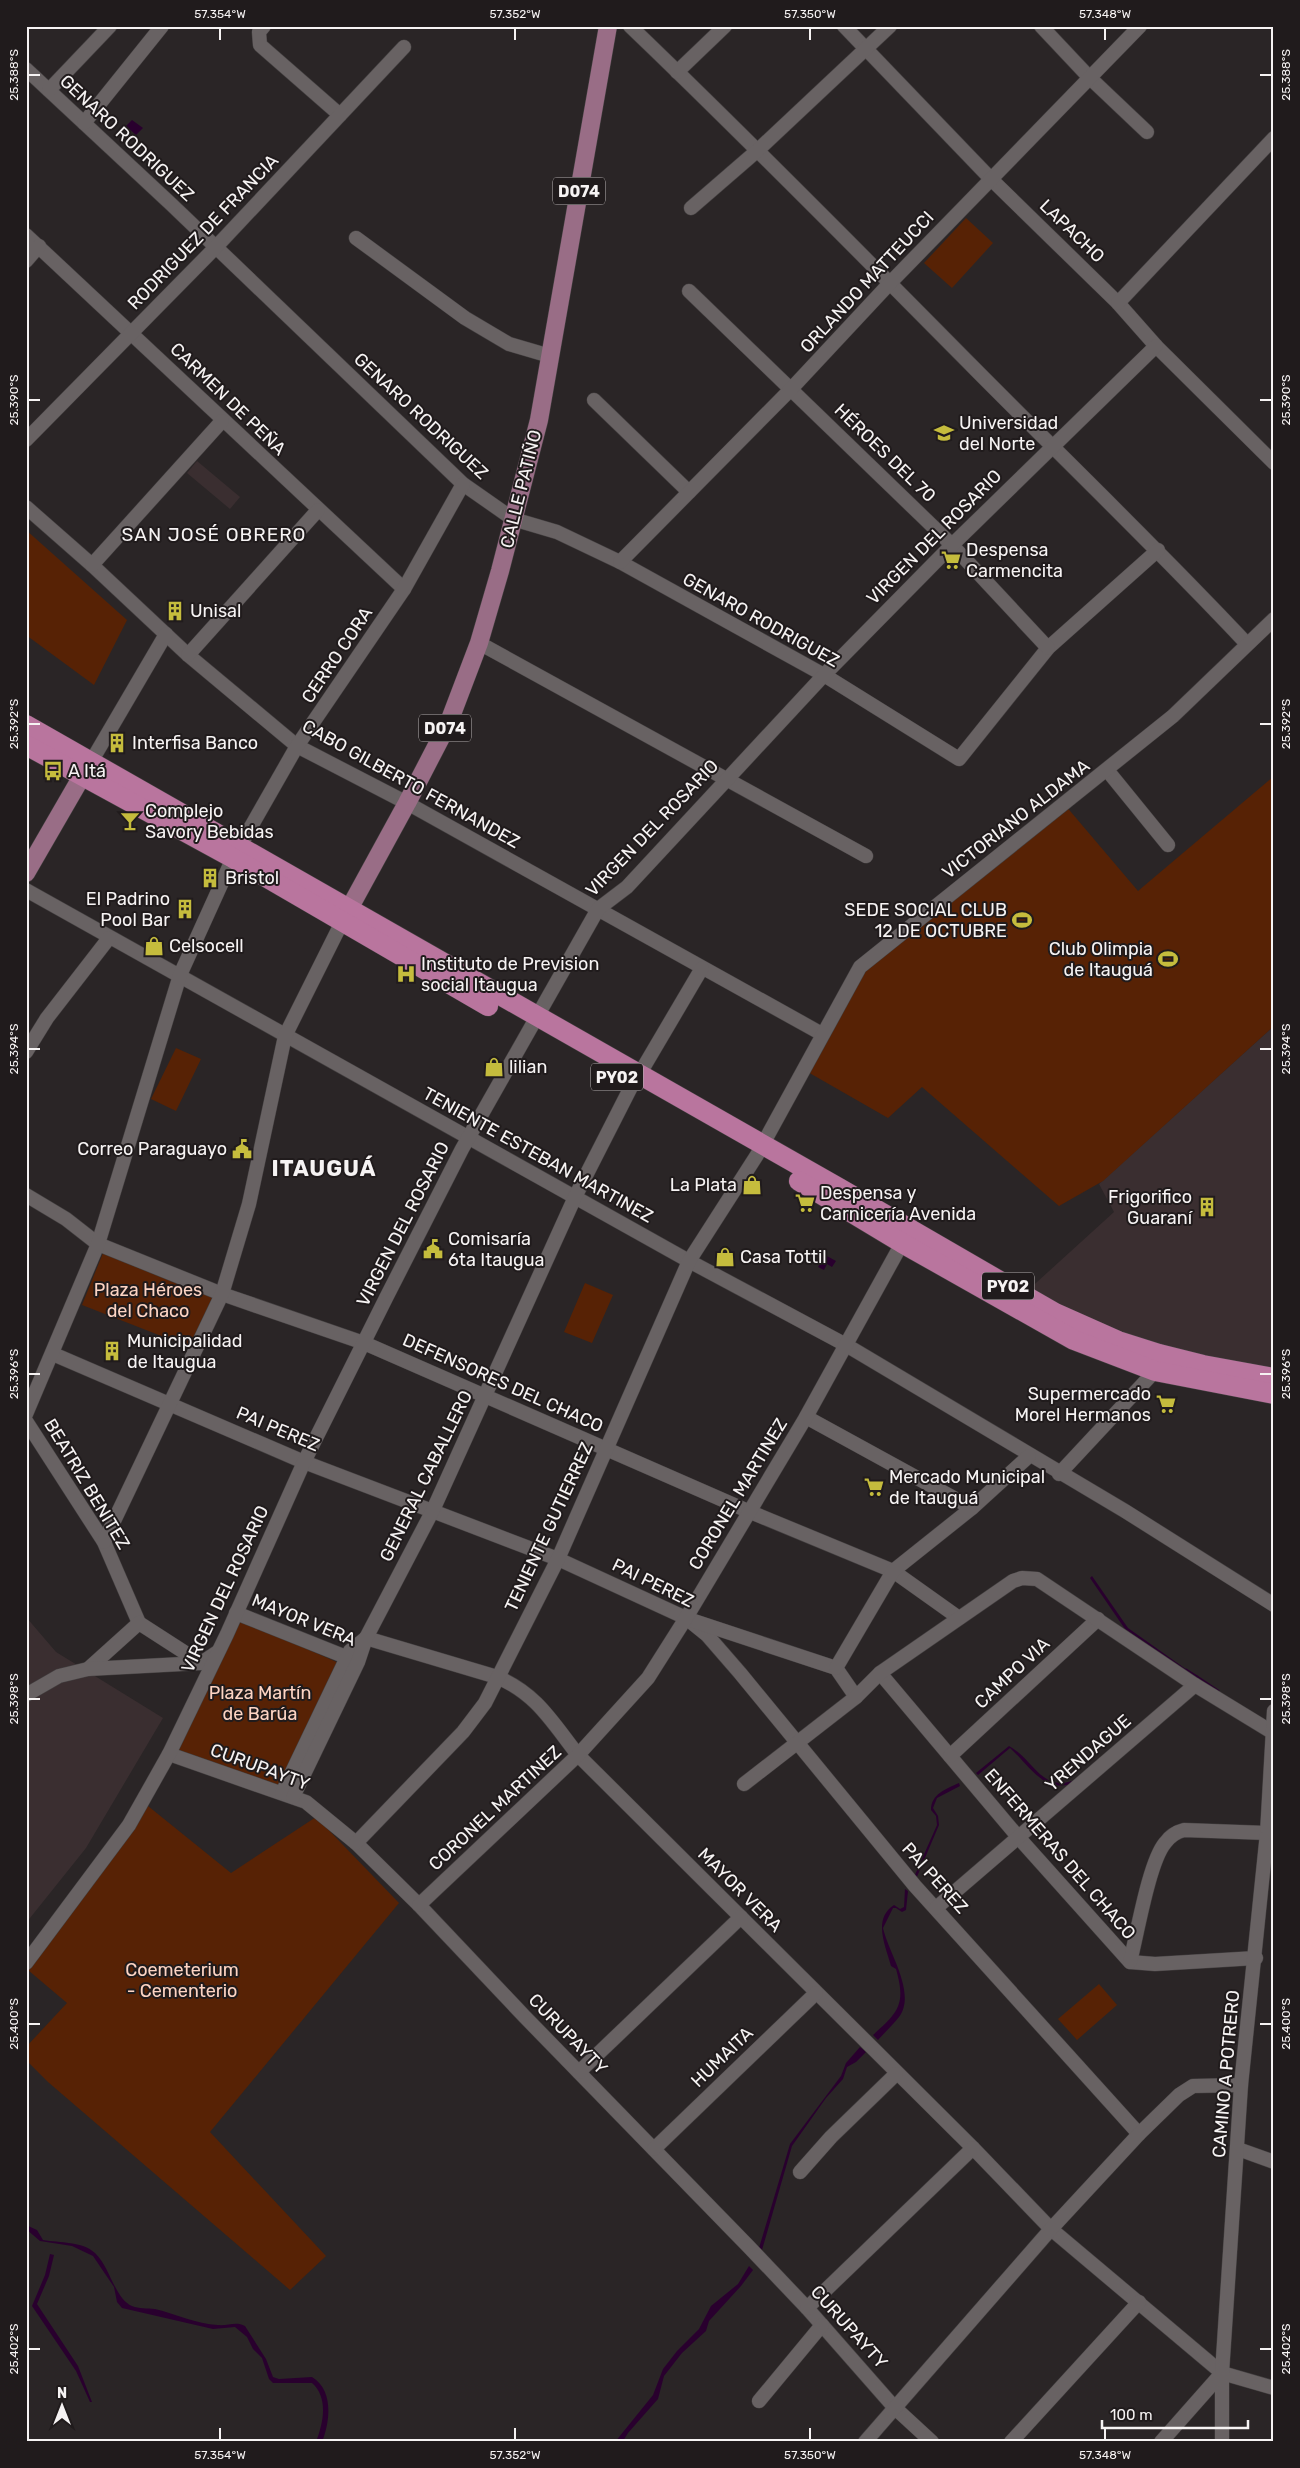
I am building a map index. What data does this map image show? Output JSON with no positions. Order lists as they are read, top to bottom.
{
  "streets": {
    "highway": ["PY02"],
    "main road": ["D074", "CALLE PATIÑO"],
    "street": [
      "GENARO RODRIGUEZ",
      "LAPACHO",
      "RODRIGUEZ DE FRANCIA",
      "ORLANDO MATTEUCCI",
      "CARMEN DE PEÑA",
      "HÉROES DEL 70",
      "VIRGEN DEL ROSARIO",
      "CERRO CORA",
      "CABO GILBERTO FERNANDEZ",
      "VICTORIANO ALDAMA",
      "TENIENTE ESTEBAN MARTINEZ",
      "DEFENSORES DEL CHACO",
      "PAI PEREZ",
      "GENERAL CABALLERO",
      "BEATRIZ BENITEZ",
      "CORONEL MARTINEZ",
      "TENIENTE GUTIERREZ",
      "MAYOR VERA",
      "CAMPO VIA",
      "YRENDAGUE",
      "CURUPAYTY",
      "ENFERMERAS DEL CHACO",
      "HUMAITA",
      "CAMINO A POTRERO"
    ]
  },
  "crossings": [
    ["GENARO RODRIGUEZ", "RODRIGUEZ DE FRANCIA"],
    ["GENARO RODRIGUEZ", "ORLANDO MATTEUCCI"],
    ["GENARO RODRIGUEZ", "HÉROES DEL 70"],
    ["GENARO RODRIGUEZ", "CALLE PATIÑO"],
    ["GENARO RODRIGUEZ", "VIRGEN DEL ROSARIO"],
    ["GENARO RODRIGUEZ", "CERRO CORA"],
    ["LAPACHO", "ORLANDO MATTEUCCI"],
    ["LAPACHO", "VIRGEN DEL ROSARIO"],
    ["RODRIGUEZ DE FRANCIA", "CARMEN DE PEÑA"],
    ["ORLANDO MATTEUCCI", "HÉROES DEL 70"],
    ["CARMEN DE PEÑA", "CERRO CORA"],
    ["HÉROES DEL 70", "VIRGEN DEL ROSARIO"],
    ["CALLE PATIÑO", "CABO GILBERTO FERNANDEZ"],
    ["CALLE PATIÑO", "PY02"],
    ["VIRGEN DEL ROSARIO", "CABO GILBERTO FERNANDEZ"],
    ["VIRGEN DEL ROSARIO", "PY02"],
    ["VIRGEN DEL ROSARIO", "TENIENTE ESTEBAN MARTINEZ"],
    ["VIRGEN DEL ROSARIO", "DEFENSORES DEL CHACO"],
    ["VIRGEN DEL ROSARIO", "PAI PEREZ"],
    ["VIRGEN DEL ROSARIO", "MAYOR VERA"],
    ["VIRGEN DEL ROSARIO", "CURUPAYTY"],
    ["CERRO CORA", "CABO GILBERTO FERNANDEZ"],
    ["CERRO CORA", "PY02"],
    ["CERRO CORA", "TENIENTE ESTEBAN MARTINEZ"],
    ["CERRO CORA", "DEFENSORES DEL CHACO"],
    ["CERRO CORA", "PAI PEREZ"],
    ["CABO GILBERTO FERNANDEZ", "VICTORIANO ALDAMA"],
    ["CABO GILBERTO FERNANDEZ", "GENERAL CABALLERO"],
    ["VICTORIANO ALDAMA", "PY02"],
    ["VICTORIANO ALDAMA", "TENIENTE GUTIERREZ"],
    ["PY02", "GENERAL CABALLERO"],
    ["PY02", "CORONEL MARTINEZ"],
    ["PY02", "TENIENTE GUTIERREZ"],
    ["TENIENTE ESTEBAN MARTINEZ", "GENERAL CABALLERO"],
    ["TENIENTE ESTEBAN MARTINEZ", "CORONEL MARTINEZ"],
    ["TENIENTE ESTEBAN MARTINEZ", "TENIENTE GUTIERREZ"],
    ["DEFENSORES DEL CHACO", "GENERAL CABALLERO"],
    ["DEFENSORES DEL CHACO", "CORONEL MARTINEZ"],
    ["DEFENSORES DEL CHACO", "TENIENTE GUTIERREZ"],
    ["PAI PEREZ", "GENERAL CABALLERO"],
    ["PAI PEREZ", "CORONEL MARTINEZ"],
    ["PAI PEREZ", "TENIENTE GUTIERREZ"],
    ["PAI PEREZ", "YRENDAGUE"],
    ["GENERAL CABALLERO", "MAYOR VERA"],
    ["GENERAL CABALLERO", "CURUPAYTY"],
    ["CORONEL MARTINEZ", "MAYOR VERA"],
    ["CORONEL MARTINEZ", "CURUPAYTY"],
    ["TENIENTE GUTIERREZ", "MAYOR VERA"],
    ["TENIENTE GUTIERREZ", "CURUPAYTY"],
    ["MAYOR VERA", "HUMAITA"],
    ["MAYOR VERA", "CAMINO A POTRERO"],
    ["CAMPO VIA", "ENFERMERAS DEL CHACO"],
    ["YRENDAGUE", "ENFERMERAS DEL CHACO"],
    ["CURUPAYTY", "HUMAITA"],
    ["ENFERMERAS DEL CHACO", "CAMINO A POTRERO"]
  ],
  "districts": ["SAN JOSÉ OBRERO", "ITAUGUÁ"],
  "parks": ["Plaza Héroes del Chaco", "Plaza Martín de Barúa", "Coemeterium - Cementerio"],
  "places": {
    "school or university": ["Universidad del Norte"],
    "supermarket": [
      "Despensa Carmencita",
      "Despensa y Carnicería Avenida",
      "Supermercado Morel Hermanos",
      "Mercado Municipal de Itauguá"
    ],
    "building": [
      "Unisal",
      "Interfisa Banco",
      "Bristol",
      "El Padrino Pool Bar",
      "Frigorifico Guaraní",
      "Municipalidad de Itaugua"
    ],
    "bus stop": ["A Itá"],
    "bar": ["Complejo Savory Bebidas"],
    "sports": ["SEDE SOCIAL CLUB 12 DE OCTUBRE", "Club Olimpia de Itauguá"],
    "shop": [
      "Celsocell",
      "lilian",
      "La Plata",
      "Casa Tottil"
    ],
    "hospital": ["Instituto de Prevision social Itaugua"],
    "public building": ["Correo Paraguayo", "Comisaría 6ta Itaugua"]
  },
  "scale_bar": "100 m",
  "north": "top",
  "coordinates": [
    "57.354°W",
    "57.352°W",
    "57.350°W",
    "57.348°W",
    "25.388°S",
    "25.390°S",
    "25.392°S",
    "25.394°S",
    "25.396°S",
    "25.398°S",
    "25.400°S",
    "25.402°S"
  ]
}
